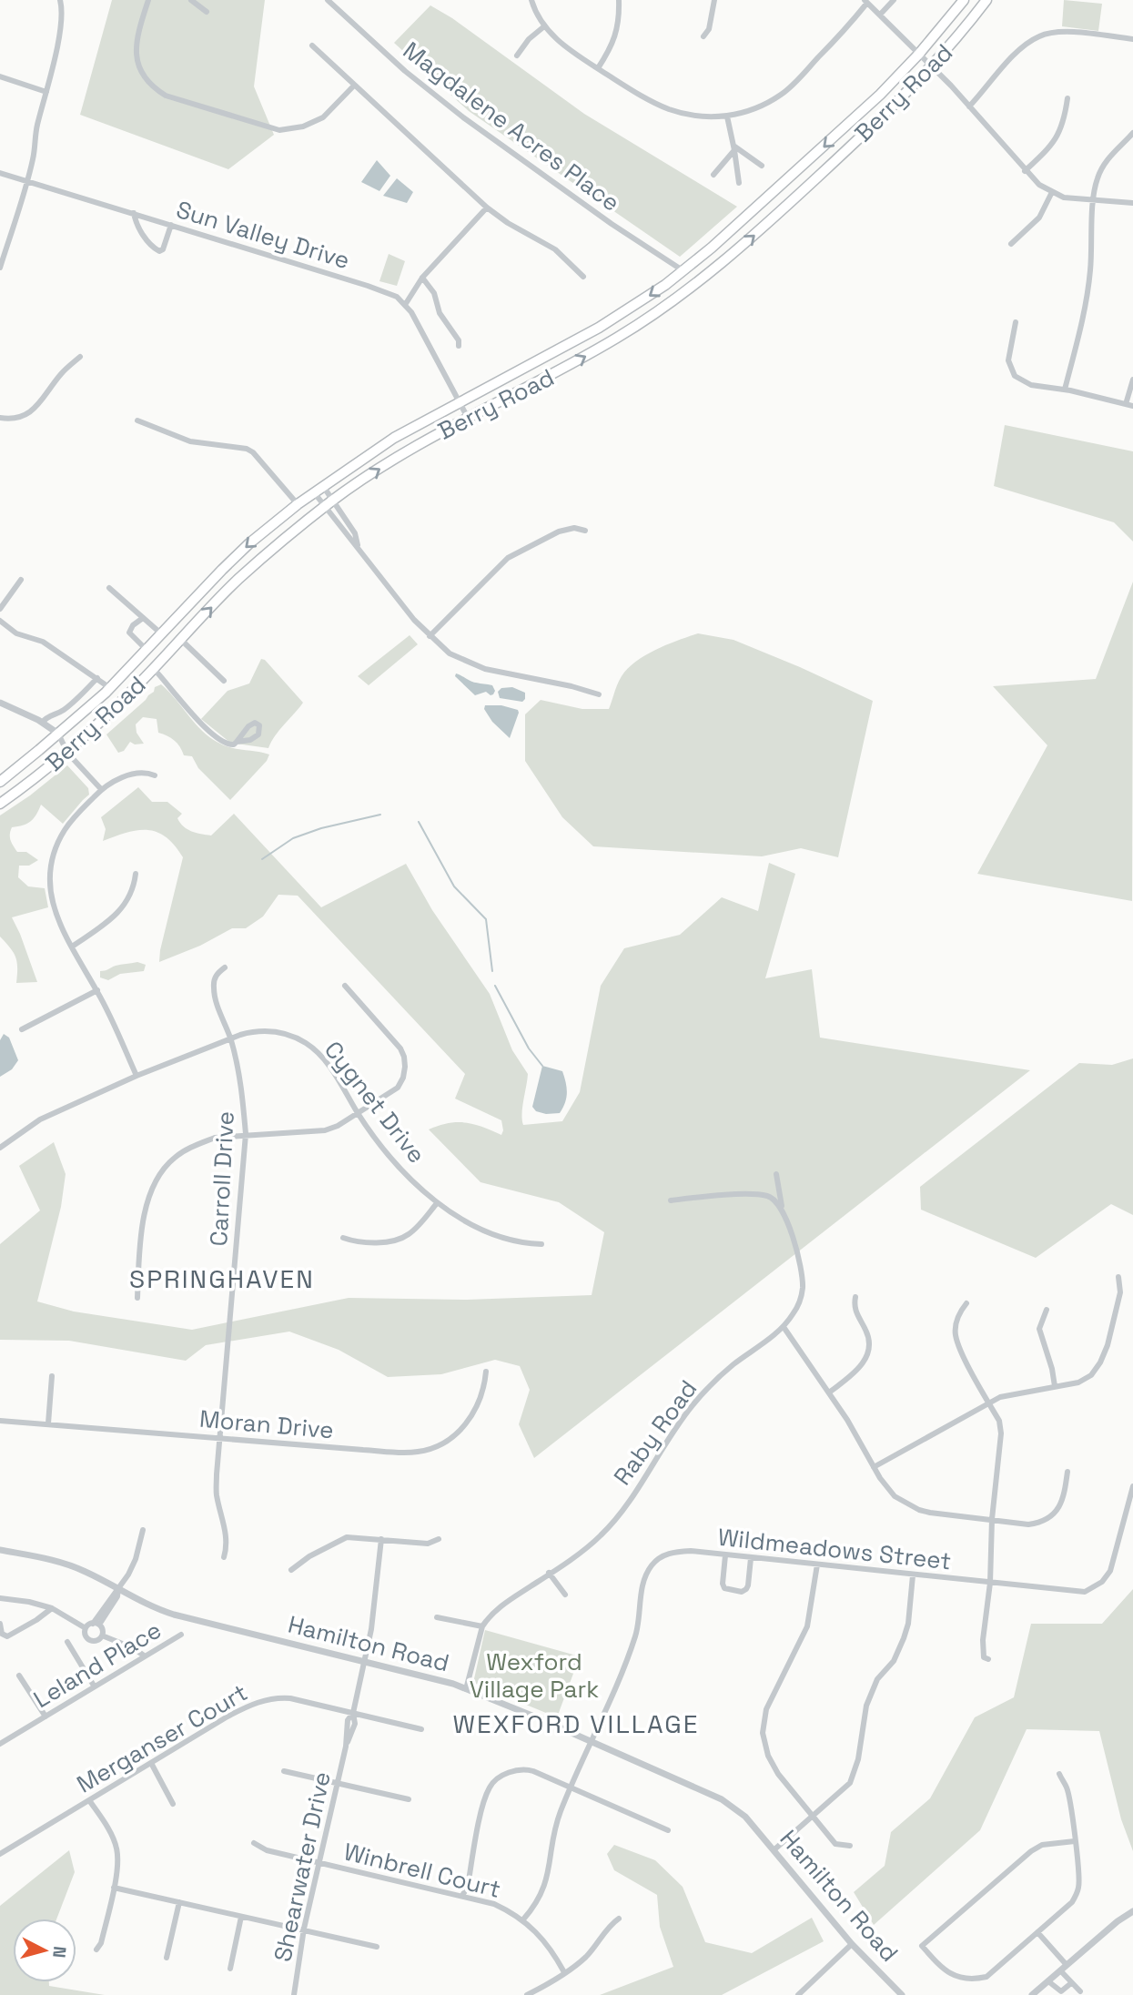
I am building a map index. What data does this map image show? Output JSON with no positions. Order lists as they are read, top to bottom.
{
  "streets": {
    "highway": ["Berry Road"],
    "street": [
      "Magdalene Acres Place",
      "Sun Valley Drive",
      "Cygnet Drive",
      "Carroll Drive",
      "Moran Drive",
      "Raby Road",
      "Wildmeadows Street",
      "Hamilton Road",
      "Leland Place",
      "Merganser Court",
      "Shearwater Drive",
      "Winbrell Court"
    ]
  },
  "crossings": [
    ["Berry Road", "Magdalene Acres Place"],
    ["Berry Road", "Sun Valley Drive"],
    ["Cygnet Drive", "Carroll Drive"],
    ["Carroll Drive", "Moran Drive"],
    ["Raby Road", "Hamilton Road"],
    ["Wildmeadows Street", "Hamilton Road"],
    ["Wildmeadows Street", "Winbrell Court"],
    ["Hamilton Road", "Shearwater Drive"],
    ["Merganser Court", "Shearwater Drive"],
    ["Shearwater Drive", "Winbrell Court"]
  ],
  "districts": ["SPRINGHAVEN", "WEXFORD VILLAGE"],
  "parks": ["Wexford Village Park"],
  "north": "right"
}
